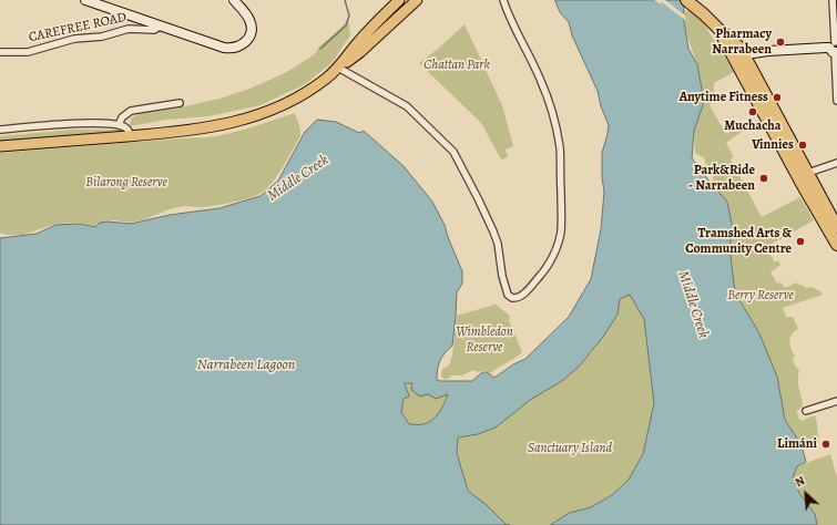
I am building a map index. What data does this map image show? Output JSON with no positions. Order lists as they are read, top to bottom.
{
  "streets": {
    "street": ["CAREFREE ROAD"]
  },
  "water": ["Middle Creek", "Narrabeen Lagoon"],
  "parks": [
    "Chattan Park",
    "Bilarong Reserve",
    "Berry Reserve",
    "Wimbledon Reserve",
    "Sanctuary Island"
  ],
  "places": [
    "Pharmacy Narrabeen",
    "Anytime Fitness",
    "Muchacha",
    "Vinnies",
    "Park&Ride - Narrabeen",
    "Tramshed Arts & Community Centre",
    "Limáni"
  ],
  "north": "top left"
}
